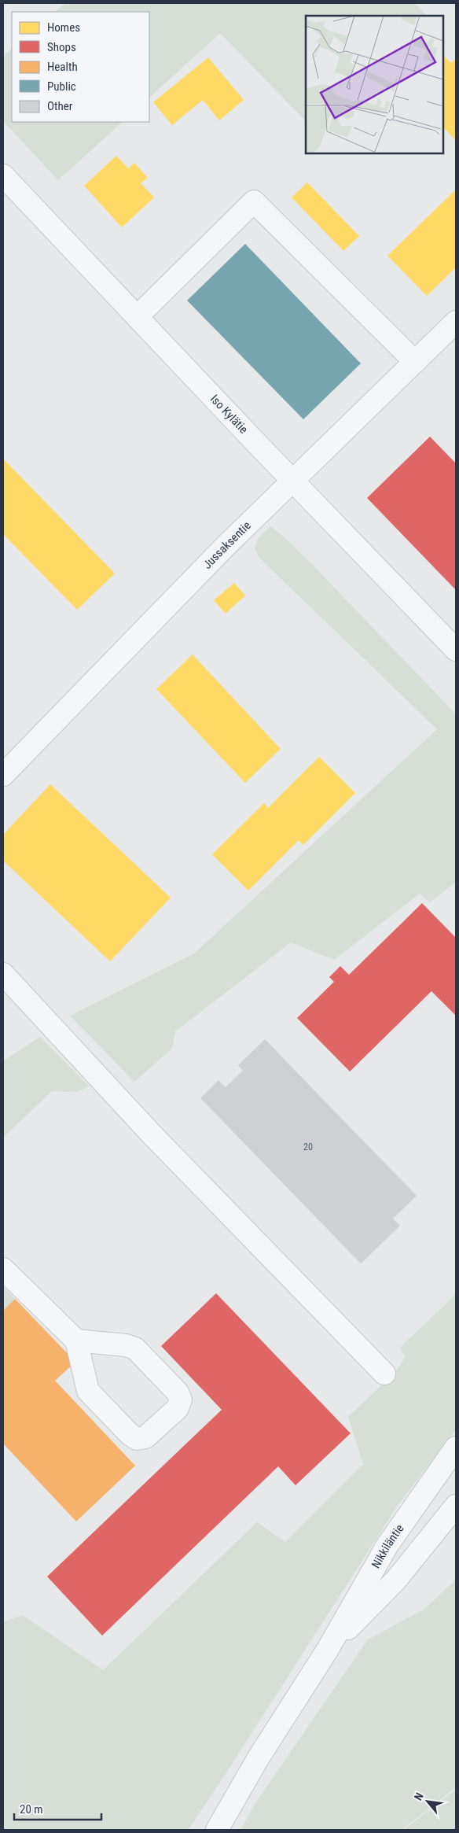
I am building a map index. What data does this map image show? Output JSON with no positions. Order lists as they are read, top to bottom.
{
  "streets": {
    "street": ["Iso Kylätie", "Jussaksentie", "Nikkiläntie"]
  },
  "crossings": [
    ["Iso Kylätie", "Jussaksentie"]
  ],
  "house_numbers": ["20"],
  "legend": [
    "Homes",
    "Shops",
    "Health",
    "Public",
    "Other"
  ],
  "scale_bar": "20 m",
  "north": "top left"
}
